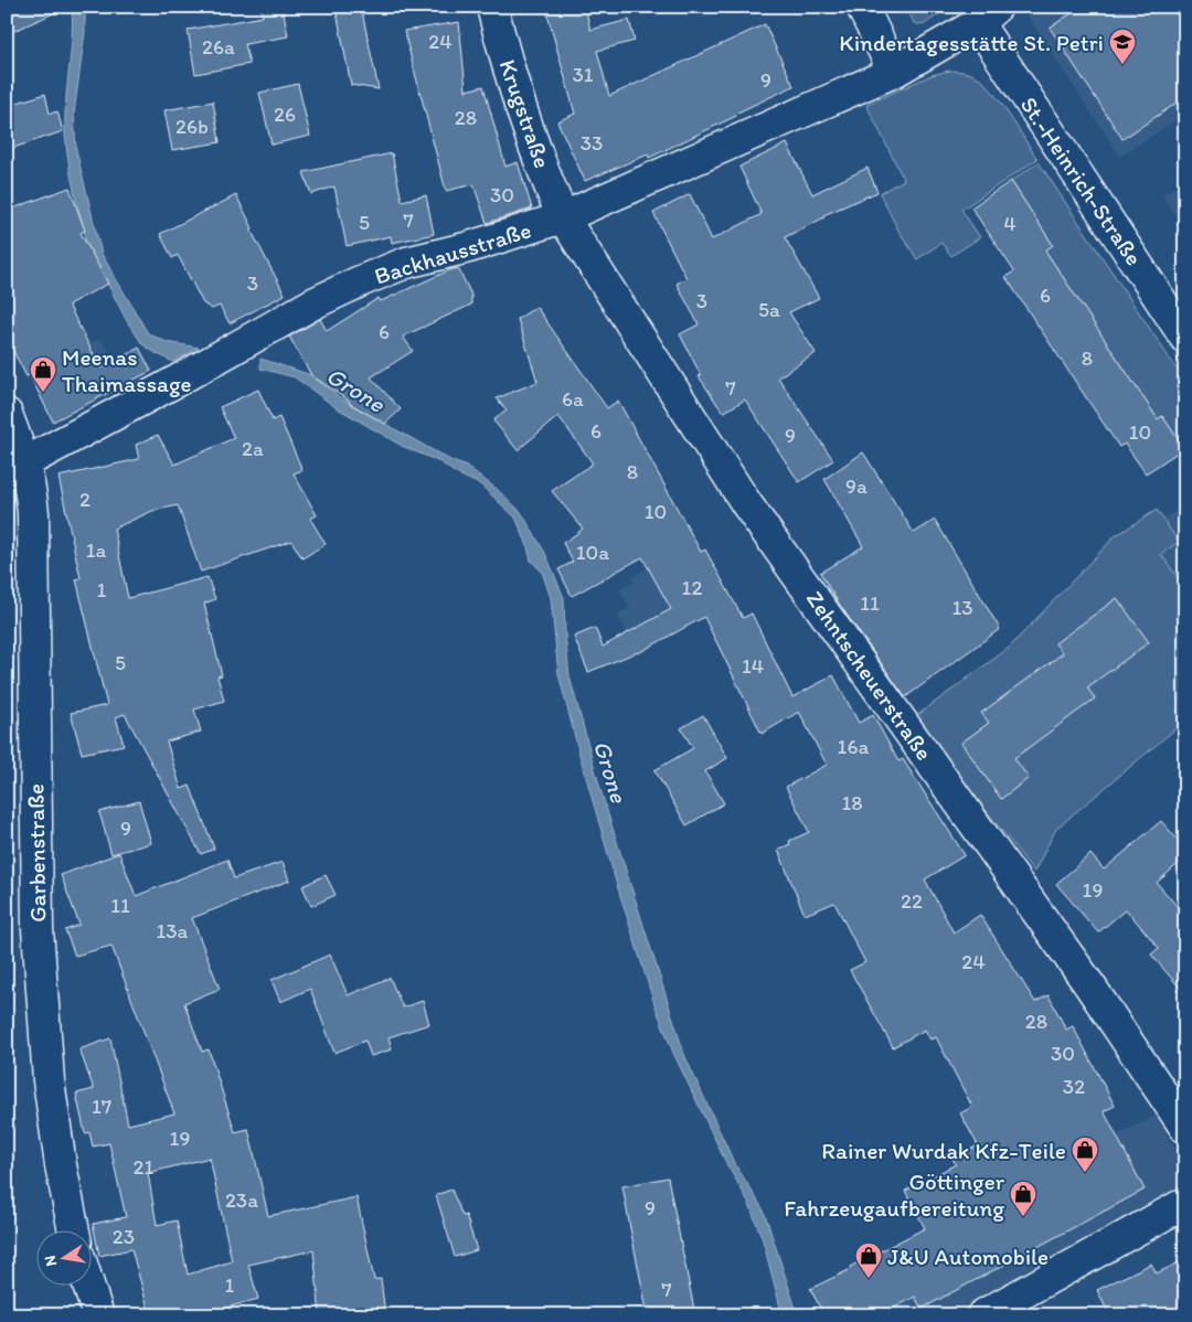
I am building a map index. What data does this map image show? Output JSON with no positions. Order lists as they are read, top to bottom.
{
  "streets": {
    "street": [
      "Krugstraße",
      "St.-Heinrich-Straße",
      "Backhausstraße",
      "Zehntscheuerstraße",
      "Garbenstraße"
    ]
  },
  "crossings": [
    ["Krugstraße", "Backhausstraße"],
    ["Krugstraße", "Zehntscheuerstraße"],
    ["St.-Heinrich-Straße", "Backhausstraße"],
    ["Backhausstraße", "Zehntscheuerstraße"],
    ["Backhausstraße", "Garbenstraße"]
  ],
  "water": ["Grone"],
  "places": {
    "school or university": ["Kindertagesstätte St. Petri"],
    "shop": [
      "Meenas Thaimassage",
      "Rainer Wurdak Kfz-Teile",
      "Göttinger Fahrzeugaufbereitung",
      "J&U Automobile"
    ]
  },
  "house_numbers": [
    "24",
    "26a",
    "31",
    "9",
    "26",
    "28",
    "26b",
    "33",
    "30",
    "7",
    "5",
    "4",
    "3",
    "6",
    "3",
    "5a",
    "6",
    "8",
    "7",
    "6a",
    "6",
    "10",
    "9",
    "2a",
    "8",
    "9a",
    "2",
    "10",
    "1a",
    "10a",
    "12",
    "1",
    "11",
    "13",
    "5",
    "14",
    "16a",
    "18",
    "9",
    "19",
    "22",
    "11",
    "13a",
    "24",
    "28",
    "30",
    "32",
    "17",
    "19",
    "21",
    "23a",
    "9",
    "23",
    "1",
    "7"
  ],
  "north": "left"
}
